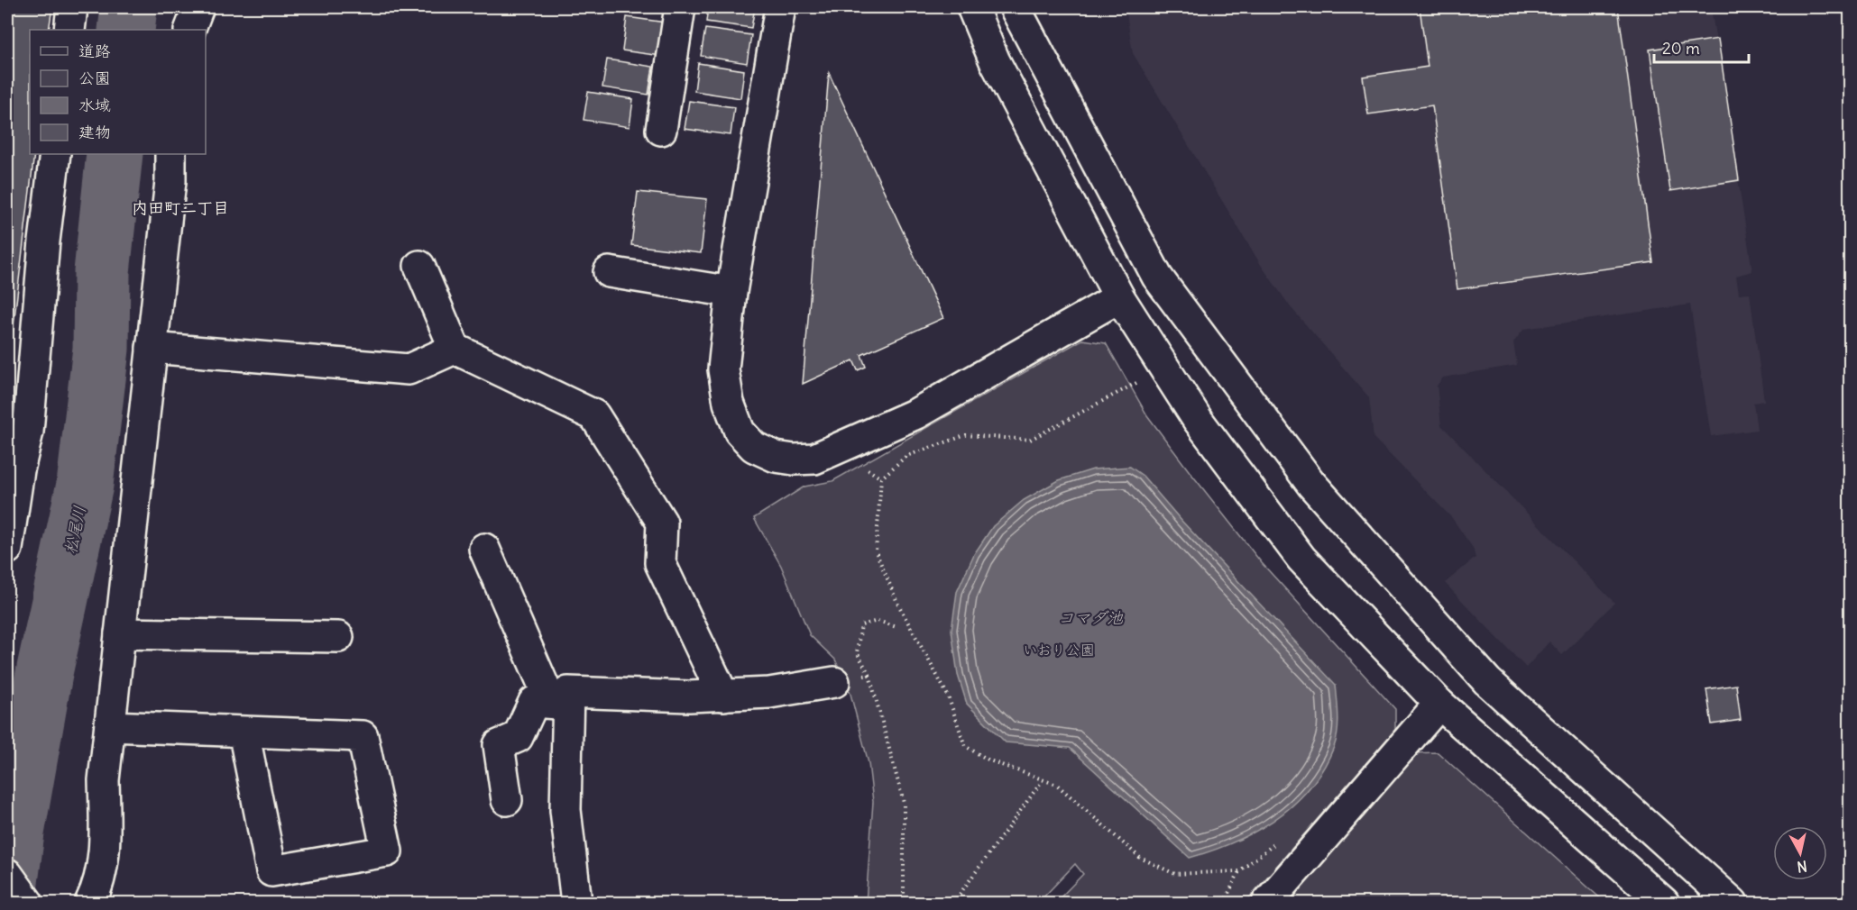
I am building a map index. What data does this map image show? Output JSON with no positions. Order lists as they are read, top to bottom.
{
  "districts": ["内田町二丁目"],
  "water": ["松尾川", "コマダ池"],
  "parks": ["いおり公園"],
  "legend": [
    "道路",
    "公園",
    "水域",
    "建物"
  ],
  "scale_bar": "20 m",
  "north": "bottom"
}
